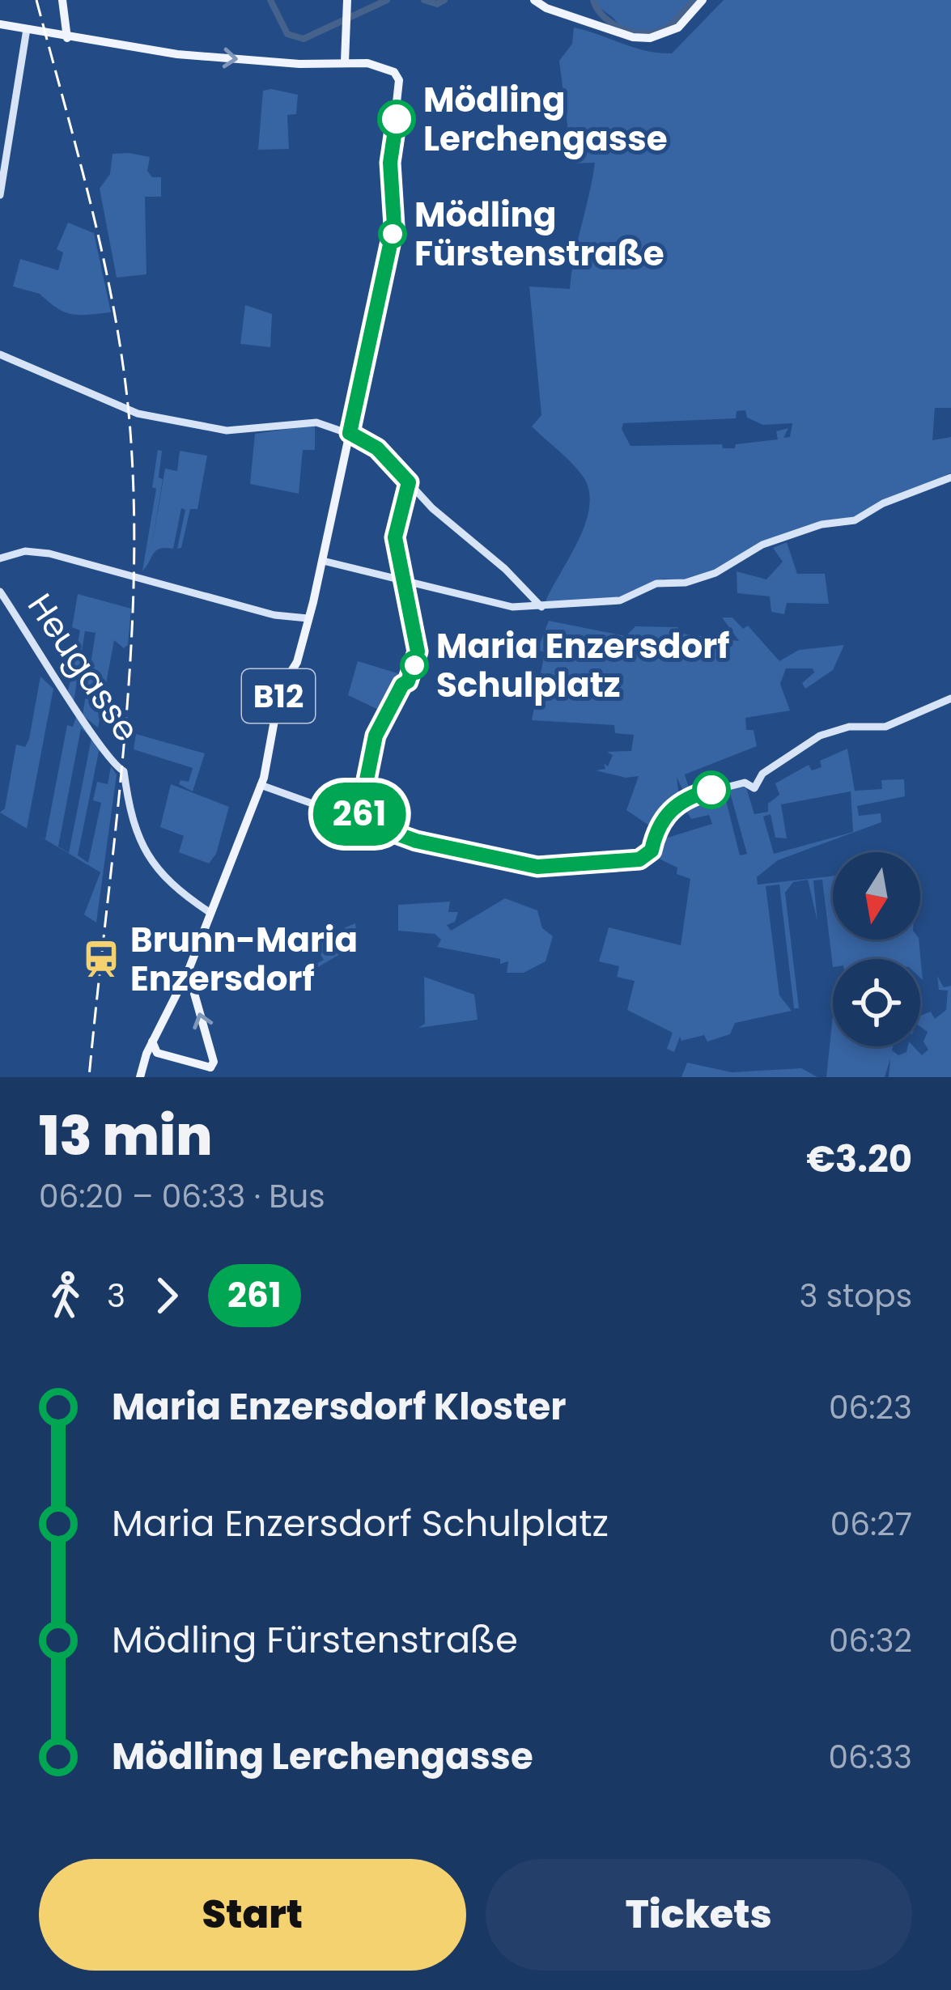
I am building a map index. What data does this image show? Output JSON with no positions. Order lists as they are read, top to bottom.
{
  "streets": {
    "main road": ["B12"],
    "street": ["Heugasse"]
  },
  "crossings": [
    ["Heugasse", "B12"]
  ],
  "places": {
    "other": ["Mödling Lerchengasse", "Mödling Fürstenstraße", "Maria Enzersdorf Schulplatz"],
    "station": ["Brunn-Maria Enzersdorf"]
  },
  "lines": ["bus line 261"],
  "north": "bottom",
  "page": {
    "on_map": "261",
    "heading": ["13 min", "06:20 – 06:33 · Bus", "€3.20"],
    "legs": ["3", "261", "3 stops"],
    "list": [
      {
        "name": "Maria Enzersdorf Kloster",
        "value": "06:23"
      },
      {
        "name": "Maria Enzersdorf Schulplatz",
        "value": "06:27"
      },
      {
        "name": "Mödling Fürstenstraße",
        "value": "06:32"
      },
      {
        "name": "Mödling Lerchengasse",
        "value": "06:33"
      }
    ],
    "buttons": ["Start", "Tickets"]
  }
}
